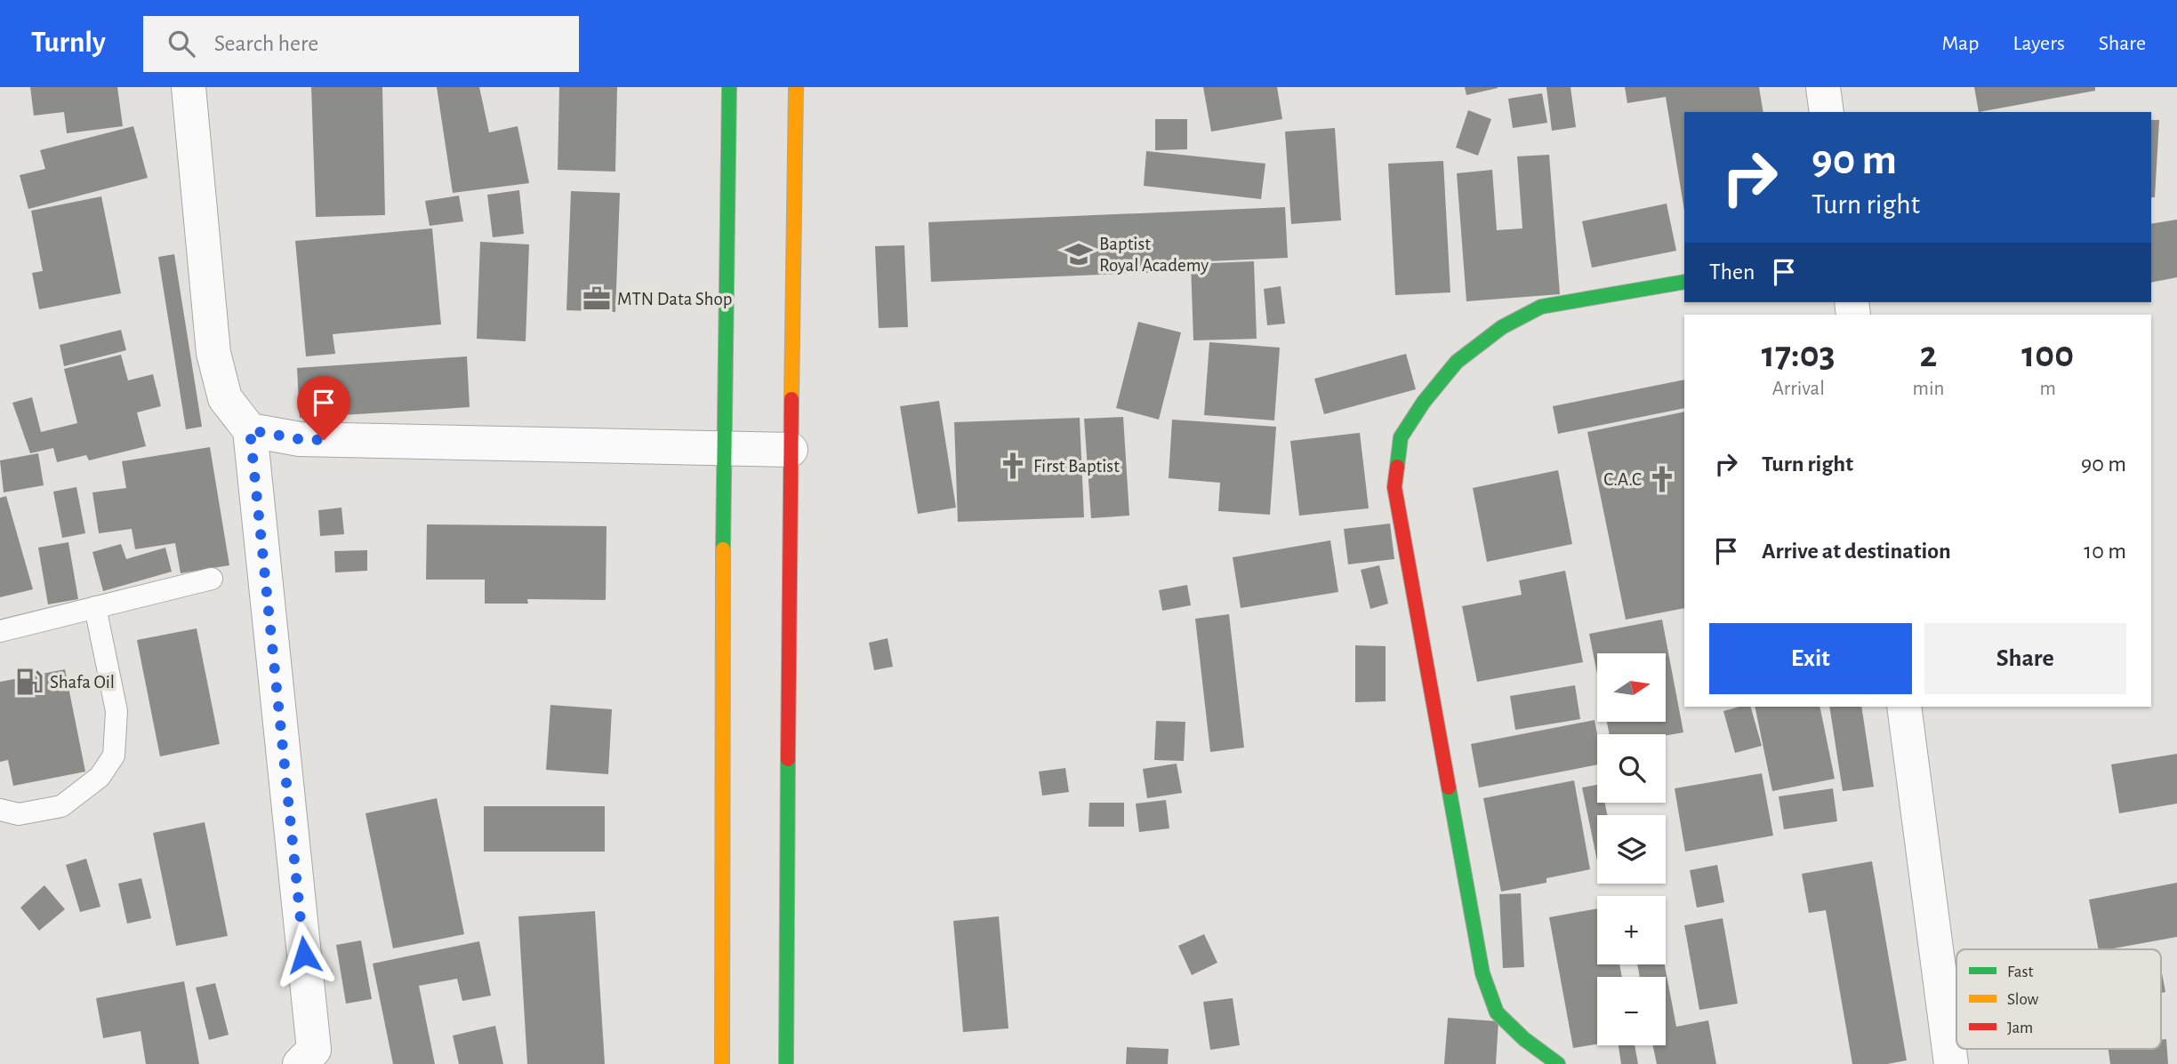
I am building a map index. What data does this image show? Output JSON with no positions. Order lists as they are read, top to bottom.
{
  "places": {
    "school or university": ["Baptist Royal Academy"],
    "office": ["MTN Data Shop"],
    "church": ["First Baptist", "C.A.C"],
    "fuel station": ["Shafa Oil"]
  },
  "legend": ["Fast", "Slow", "Jam"],
  "north": "right",
  "page": {
    "header": "Turnly",
    "search": "Search here",
    "nav": ["Map", "Layers", "Share"],
    "turn": ["90 m", "Turn right"],
    "then": "Then",
    "eta": [
      "17:03",
      "Arrival",
      "2",
      "min",
      "100",
      "m"
    ],
    "list": [
      {
        "name": "Turn right",
        "value": "90 m"
      },
      {
        "name": "Arrive at destination",
        "value": "10 m"
      }
    ],
    "buttons": ["Exit", "Share"],
    "map_buttons": ["+", "−"]
  }
}
